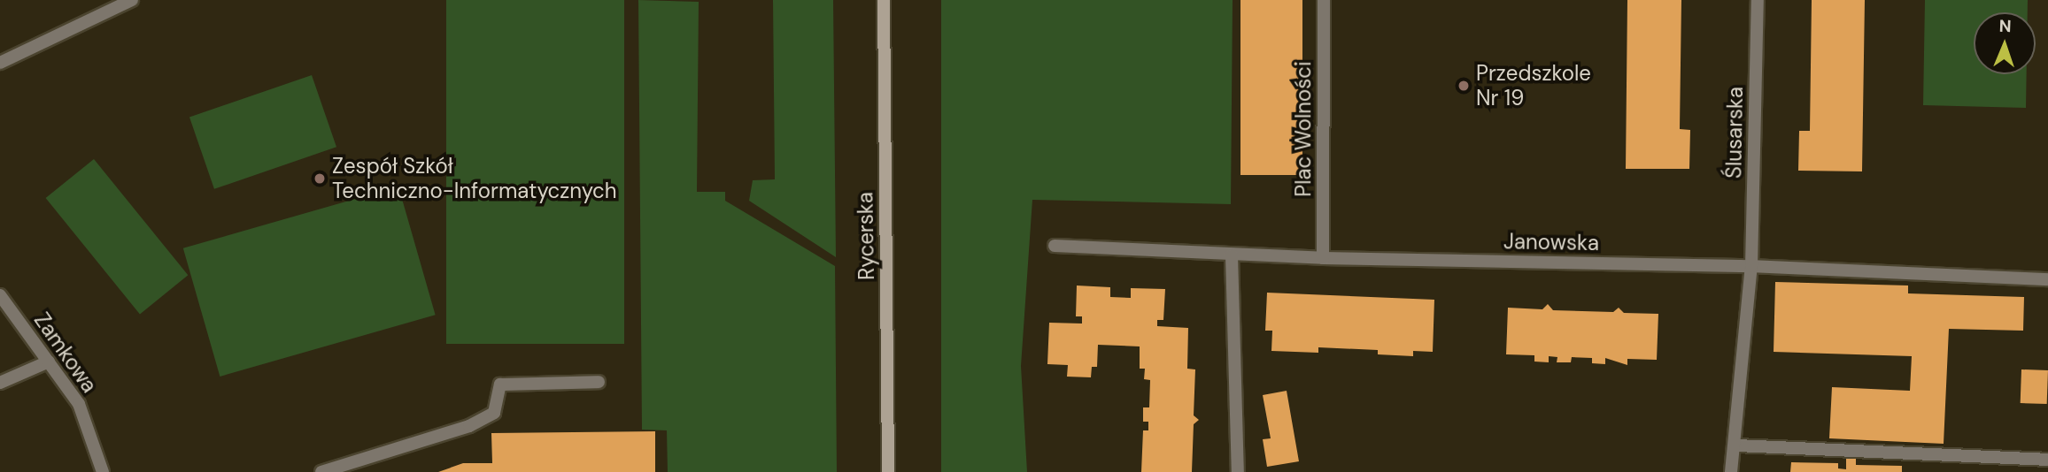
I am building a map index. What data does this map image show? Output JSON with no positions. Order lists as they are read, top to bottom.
{
  "streets": {
    "main road": ["Rycerska"],
    "street": [
      "Plac Wolności",
      "Ślusarska",
      "Janowska",
      "Zamkowa"
    ]
  },
  "crossings": [
    ["Plac Wolności", "Janowska"],
    ["Ślusarska", "Janowska"]
  ],
  "places": ["Przedszkole Nr 19", "Zespół Szkół Techniczno-Informatycznych"],
  "north": "top"
}
